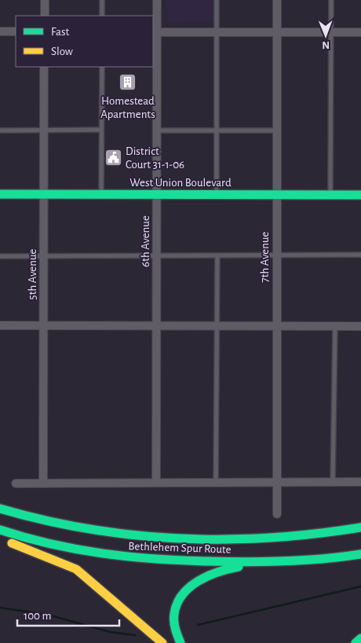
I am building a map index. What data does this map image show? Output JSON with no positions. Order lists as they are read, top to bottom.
{
  "streets": {
    "main road": ["West Union Boulevard", "Bethlehem Spur Route"],
    "street": ["6th Avenue", "7th Avenue", "5th Avenue"]
  },
  "crossings": [
    ["West Union Boulevard", "6th Avenue"],
    ["West Union Boulevard", "7th Avenue"],
    ["West Union Boulevard", "5th Avenue"]
  ],
  "places": {
    "building": ["Homestead Apartments"],
    "public building": ["District Court 31-1-06"]
  },
  "legend": ["Fast", "Slow"],
  "scale_bar": "100 m",
  "north": "bottom"
}
